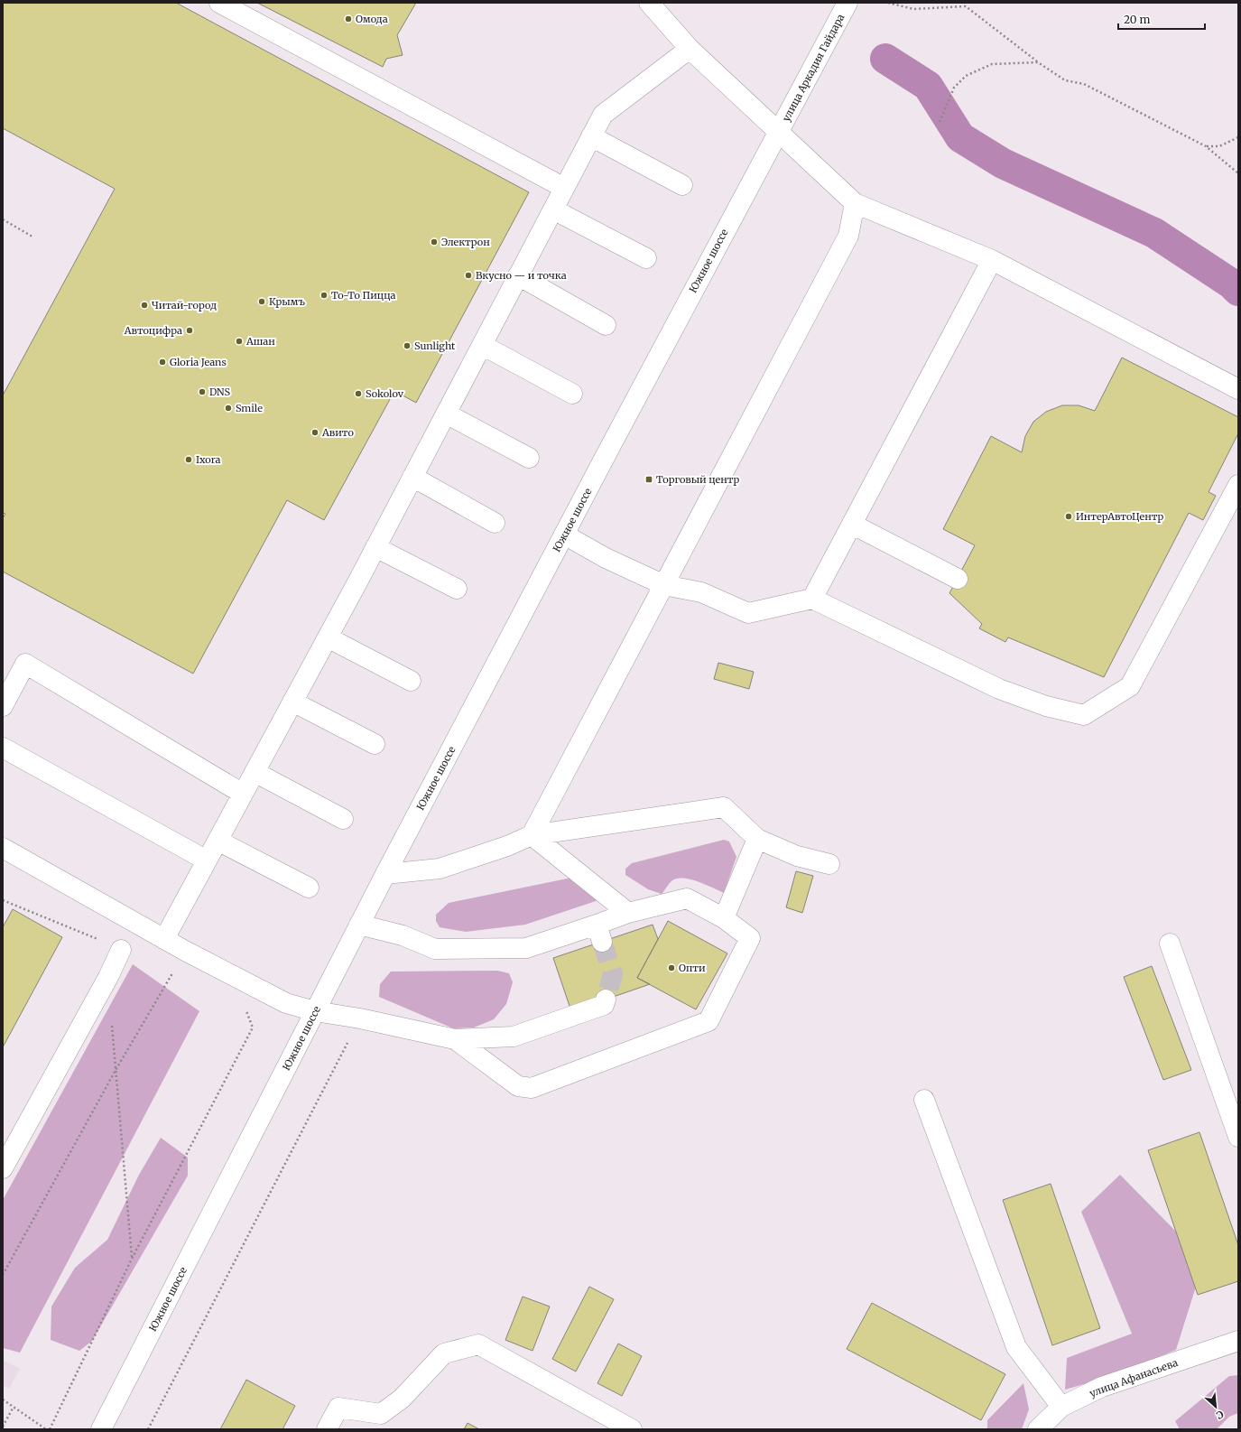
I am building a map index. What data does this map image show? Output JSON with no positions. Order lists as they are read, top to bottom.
{
  "streets": {
    "main road": ["улица Аркадия Гайдара", "Южное шоссе", "улица Афанасьева"]
  },
  "crossings": [
    ["улица Аркадия Гайдара", "Южное шоссе"]
  ],
  "places": {
    "other": [
      "Омода",
      "Электрон",
      "Вкусно — и точка",
      "То-То Пицца",
      "Крымъ",
      "Читай-город",
      "Автоцифра",
      "Ашан",
      "Sunlight",
      "Gloria Jeans",
      "DNS",
      "Sokolov",
      "Smile",
      "Авито",
      "Ixora",
      "ИнтерАвтоЦентр",
      "Опти"
    ],
    "transit": ["Торговый центр"]
  },
  "scale_bar": "20 m",
  "north": "bottom right"
}
